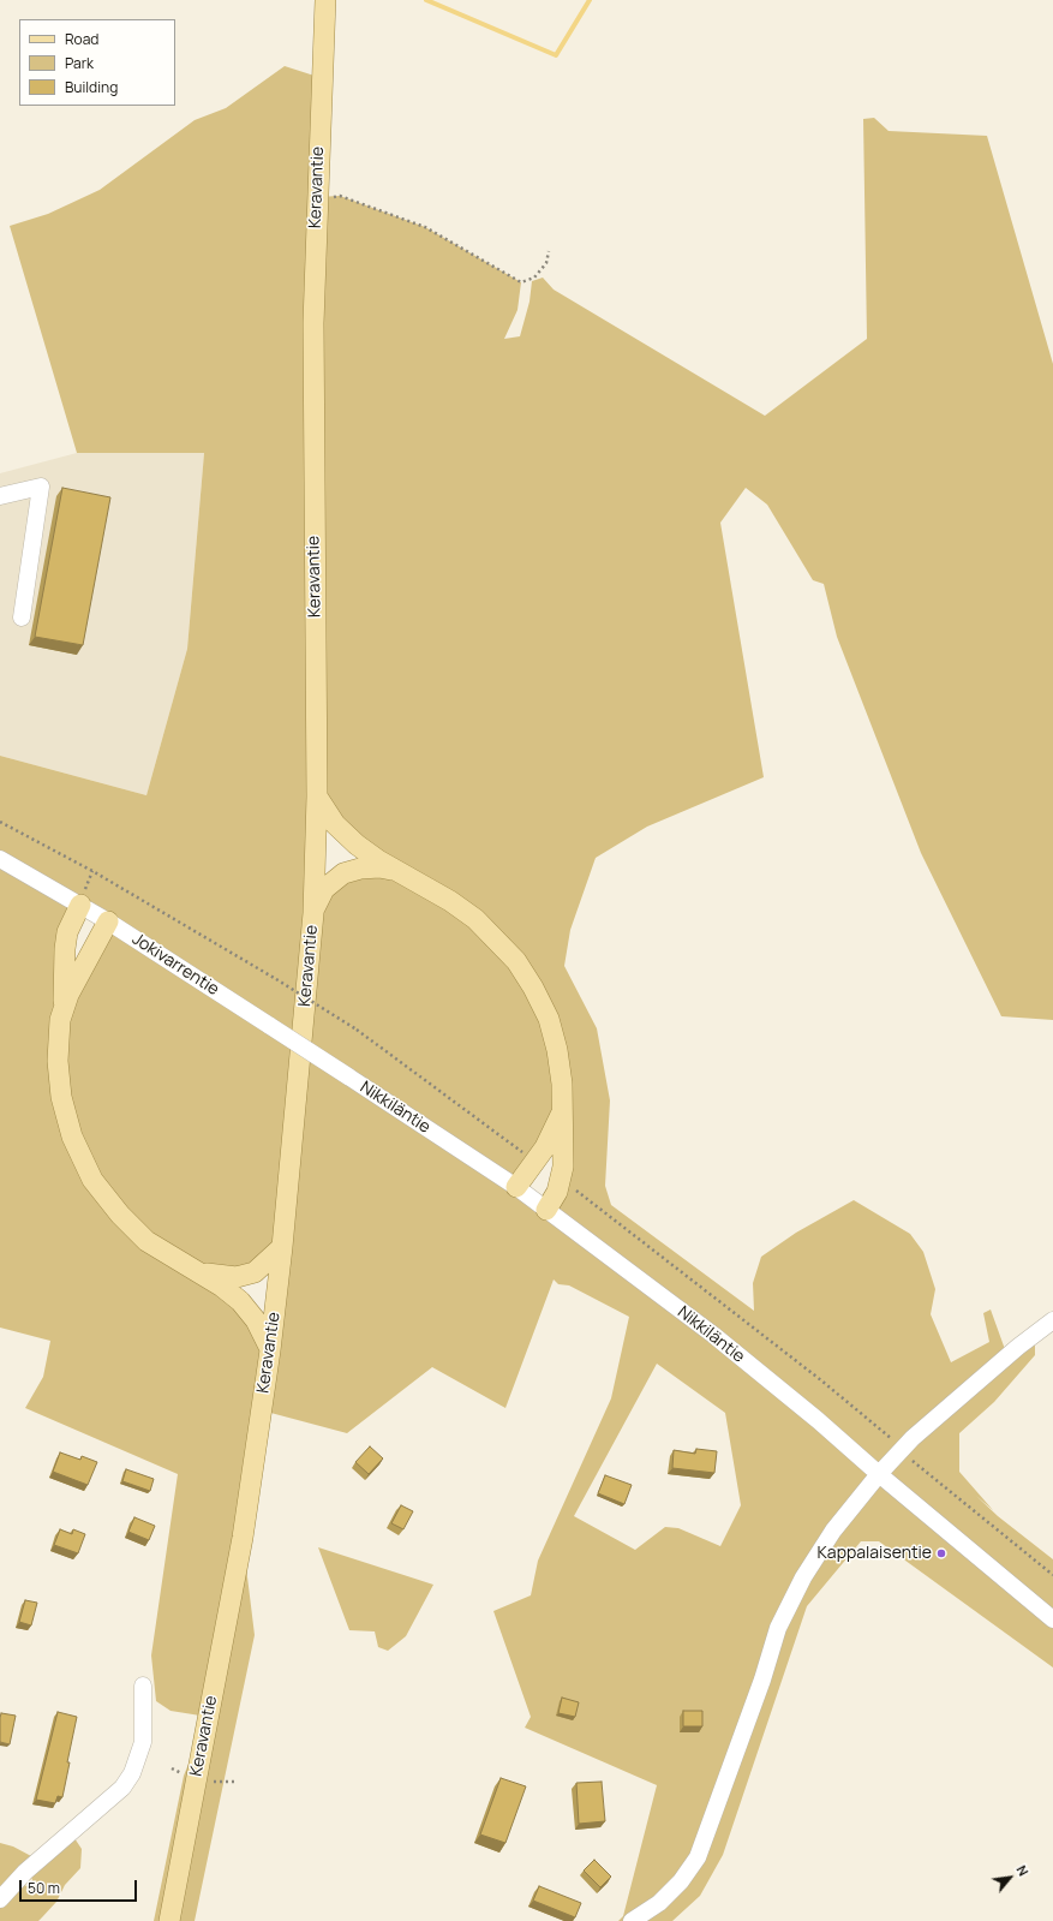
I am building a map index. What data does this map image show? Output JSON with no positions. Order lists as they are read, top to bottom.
{
  "streets": {
    "main road": ["Keravantie"],
    "street": ["Jokivarrentie", "Nikkiläntie"]
  },
  "crossings": [
    ["Jokivarrentie", "Nikkiläntie"]
  ],
  "places": ["Kappalaisentie"],
  "legend": ["Road", "Park", "Building"],
  "scale_bar": "50 m",
  "north": "top right"
}
